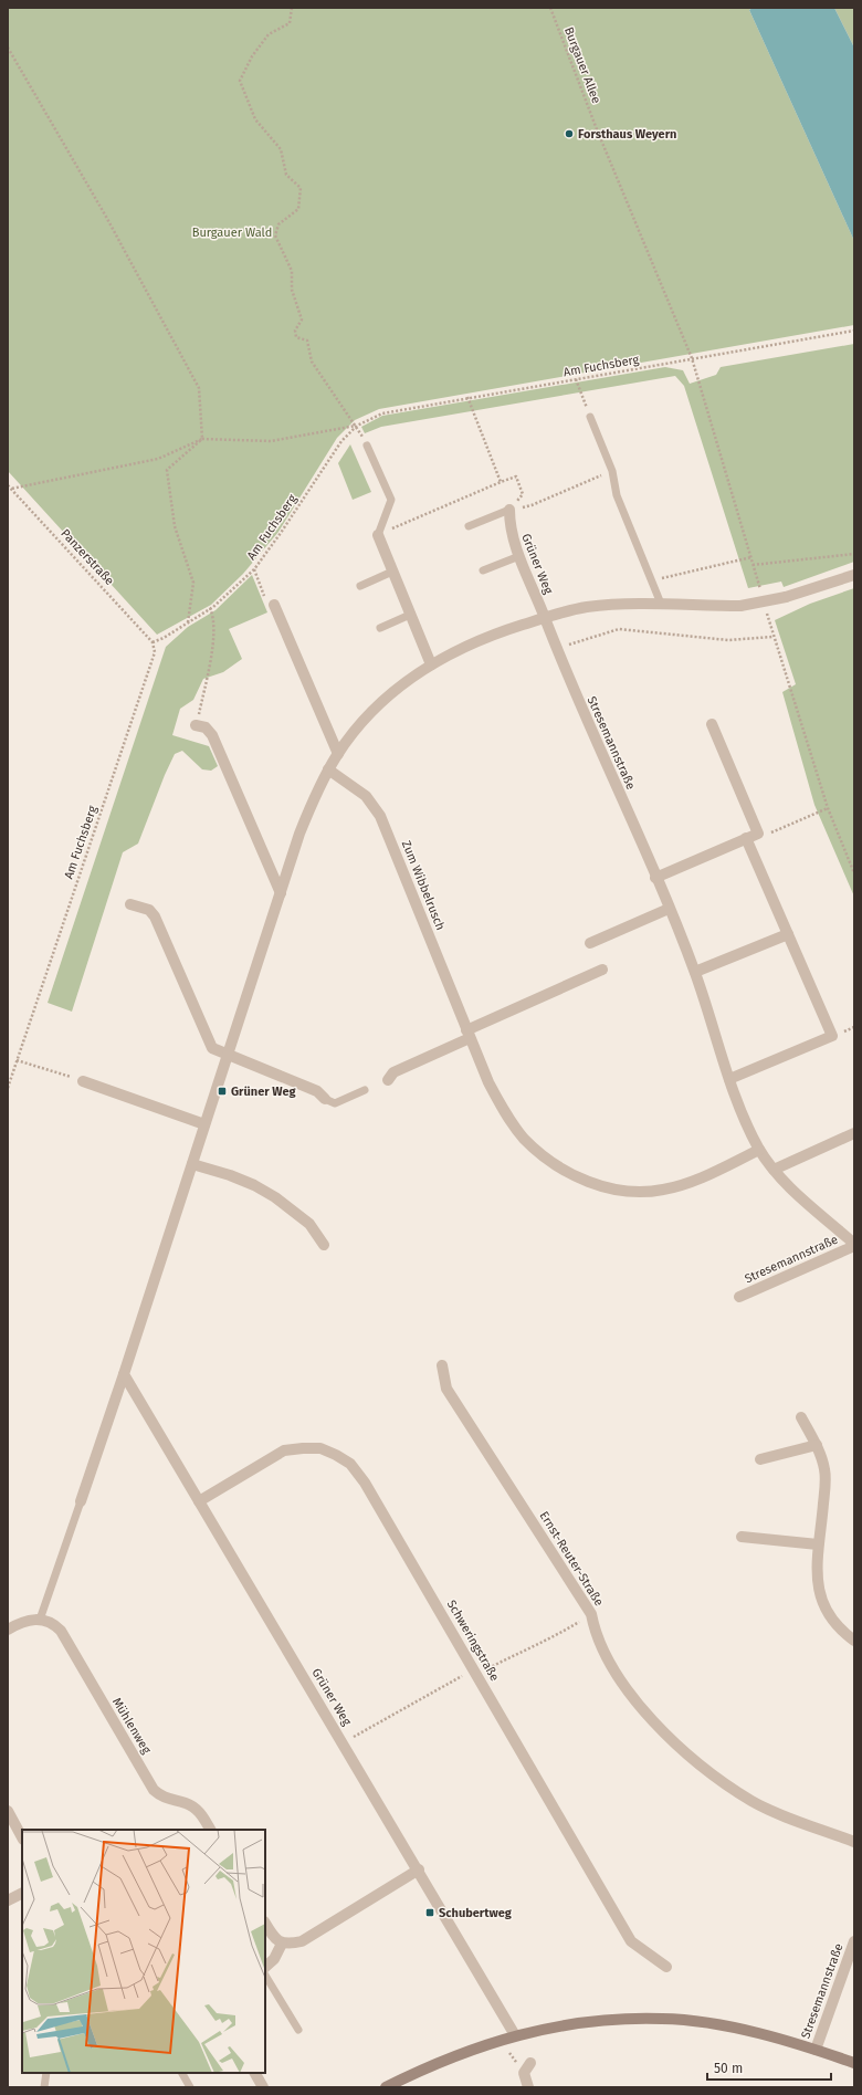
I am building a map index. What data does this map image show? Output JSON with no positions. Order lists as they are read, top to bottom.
{
  "streets": {
    "street": [
      "Grüner Weg",
      "Stresemannstraße",
      "Zum Wibbelrusch",
      "Ernst-Reuter-Straße",
      "Schweringstraße",
      "Mühlenweg"
    ],
    "path": ["Burgauer Allee", "Am Fuchsberg", "Panzerstraße"]
  },
  "crossings": [
    ["Burgauer Allee", "Am Fuchsberg"],
    ["Am Fuchsberg", "Panzerstraße"],
    ["Grüner Weg", "Stresemannstraße"],
    ["Grüner Weg", "Schweringstraße"],
    ["Stresemannstraße", "Zum Wibbelrusch"]
  ],
  "parks": ["Burgauer Wald"],
  "places": {
    "other": ["Forsthaus Weyern"],
    "transit": ["Grüner Weg", "Schubertweg"]
  },
  "scale_bar": "50 m"
}
